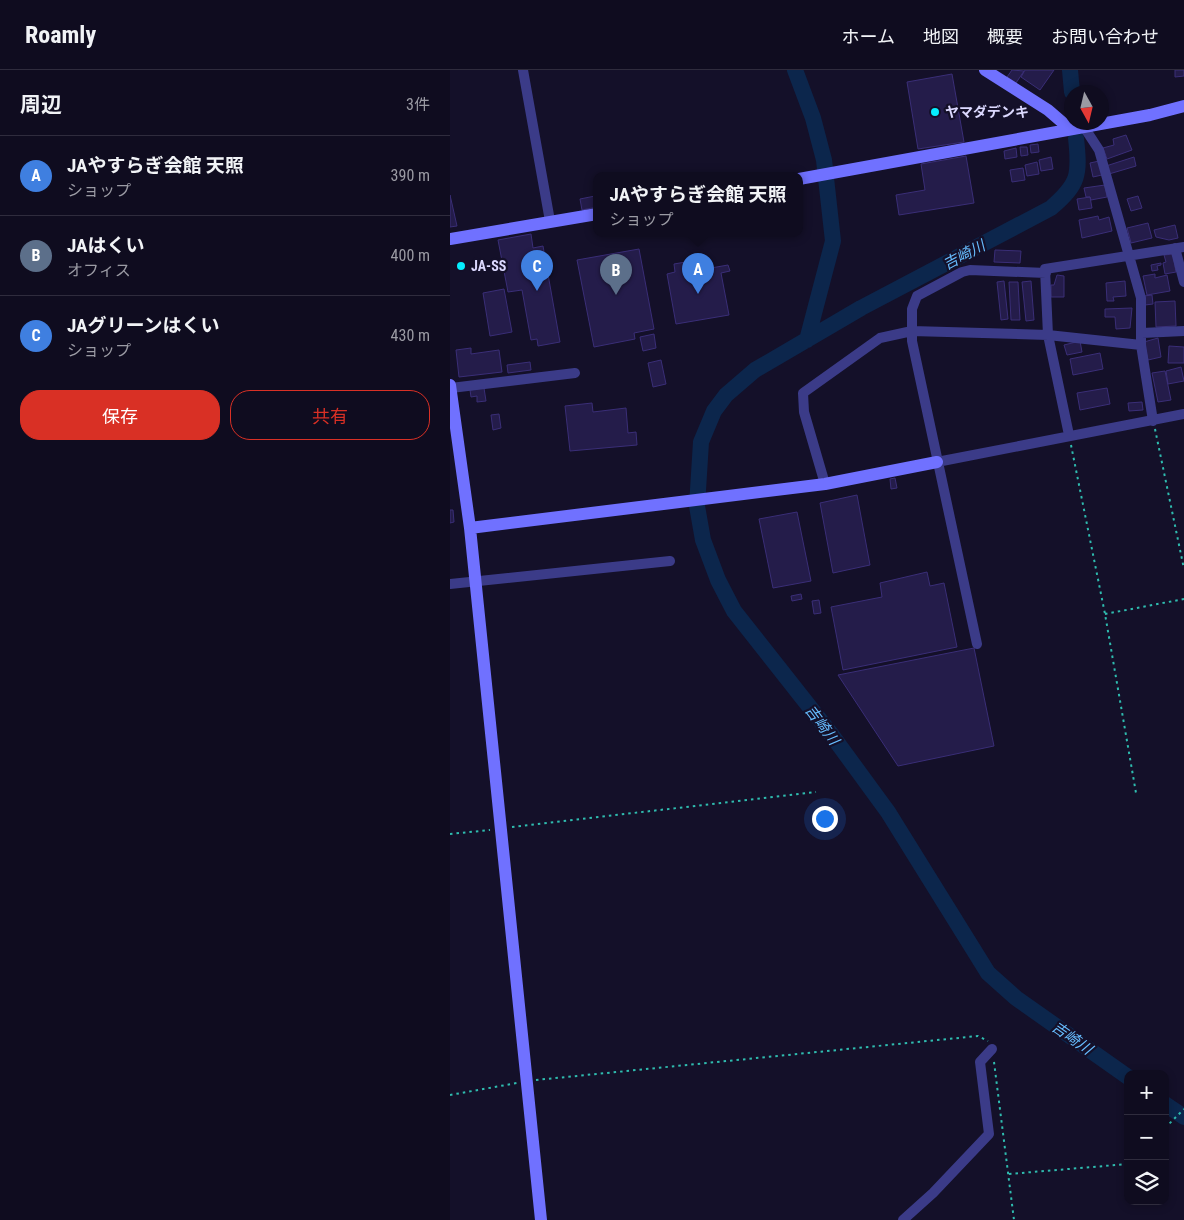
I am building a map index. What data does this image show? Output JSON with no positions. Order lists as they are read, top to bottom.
{
  "water": ["吉崎川"],
  "places": ["ヤマダデンキ", "JA-SS"],
  "north": "bottom",
  "page": {
    "header": "Roamly",
    "nav": [
      "ホーム",
      "地図",
      "概要",
      "お問い合わせ"
    ],
    "heading": ["周辺", "3件"],
    "list": [
      {
        "mark": "A",
        "name": "JAやすらぎ会館 天照",
        "note": "ショップ",
        "value": "390 m"
      },
      {
        "mark": "B",
        "name": "JAはくい",
        "note": "オフィス",
        "value": "400 m"
      },
      {
        "mark": "C",
        "name": "JAグリーンはくい",
        "note": "ショップ",
        "value": "430 m"
      }
    ],
    "popup": ["JAやすらぎ会館 天照", "ショップ"],
    "pins": ["C", "A", "B"],
    "buttons": ["保存", "共有"],
    "map_buttons": ["+", "−"]
  }
}
